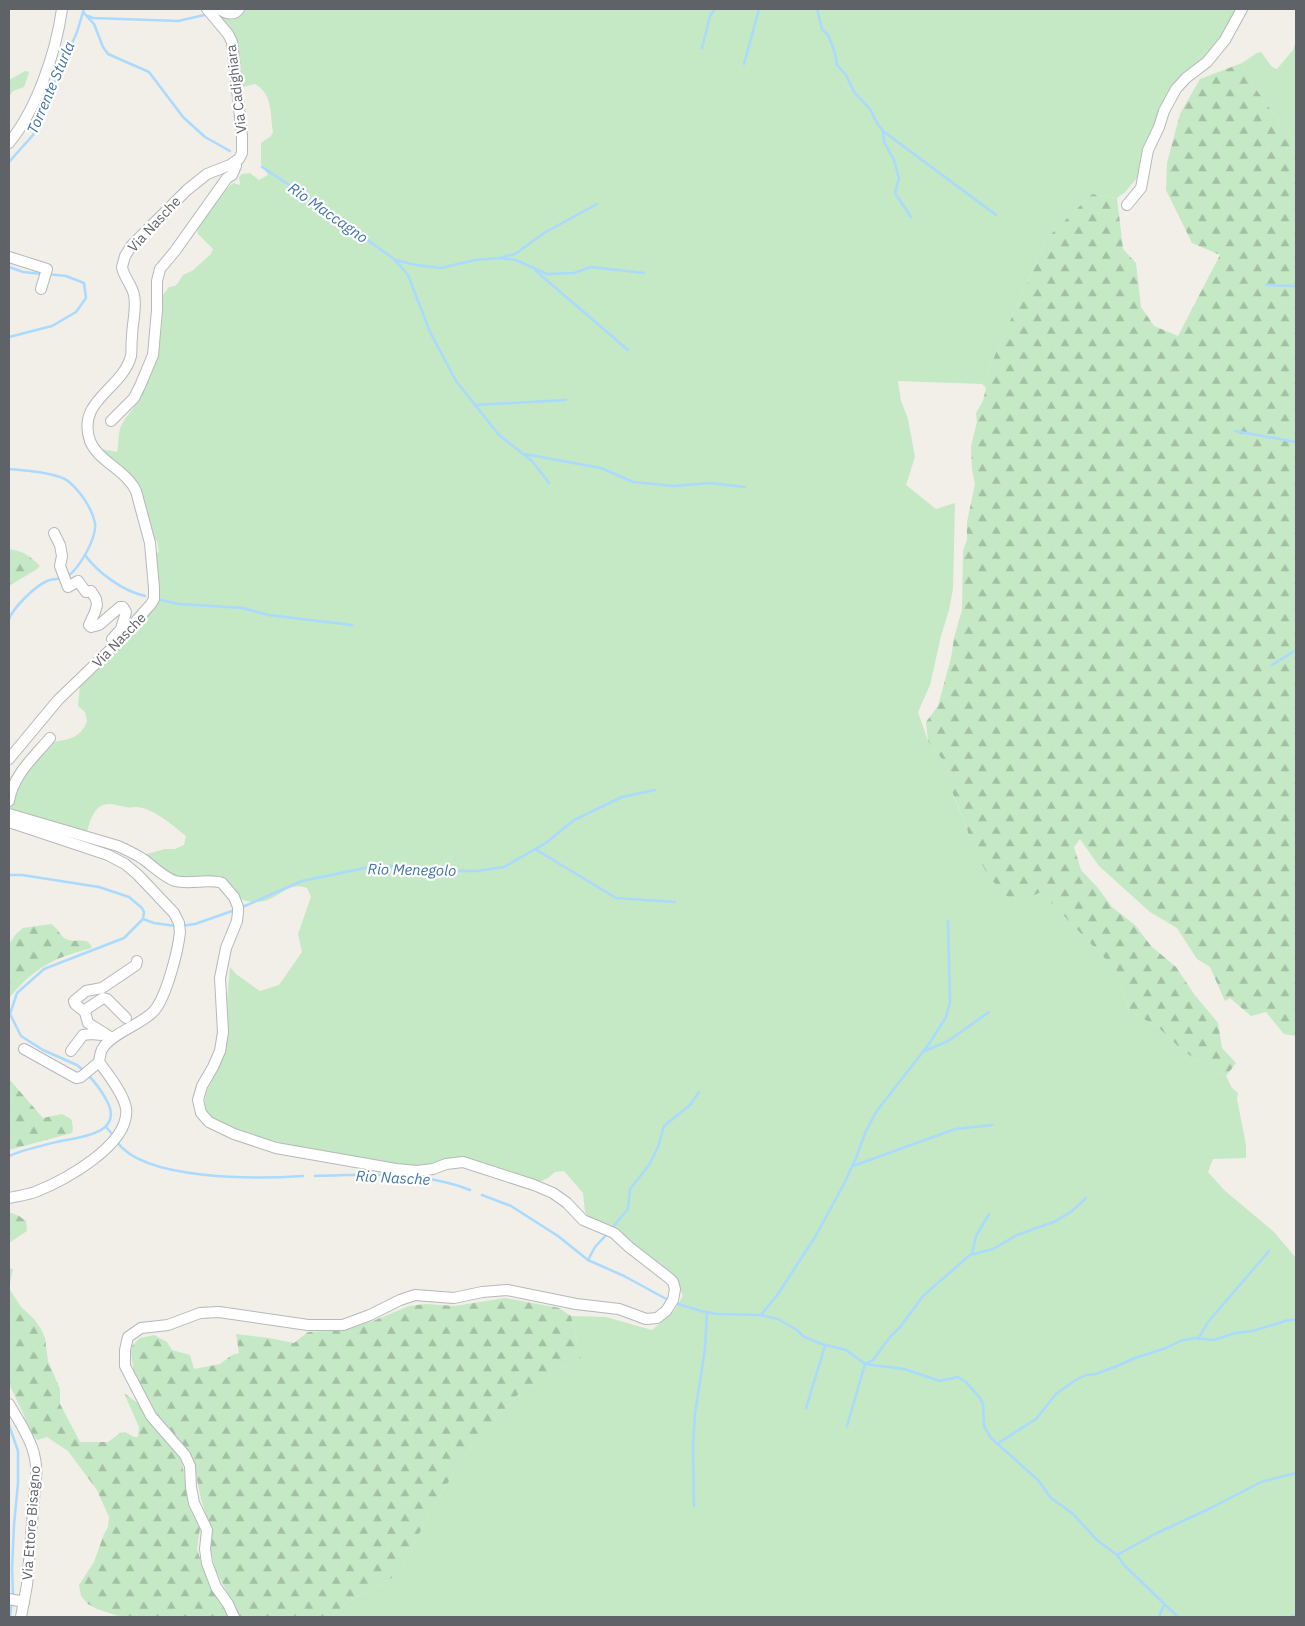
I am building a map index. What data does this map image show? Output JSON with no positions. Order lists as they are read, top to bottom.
{
  "streets": {
    "street": ["Via Cadighiara", "Via Nasche", "Via Ettore Bisagno"]
  },
  "crossings": [
    ["Via Cadighiara", "Via Nasche"]
  ],
  "water": [
    "Torrente Sturla",
    "Rio Maccagno",
    "Rio Menegolo",
    "Rio Nasche"
  ]
}
